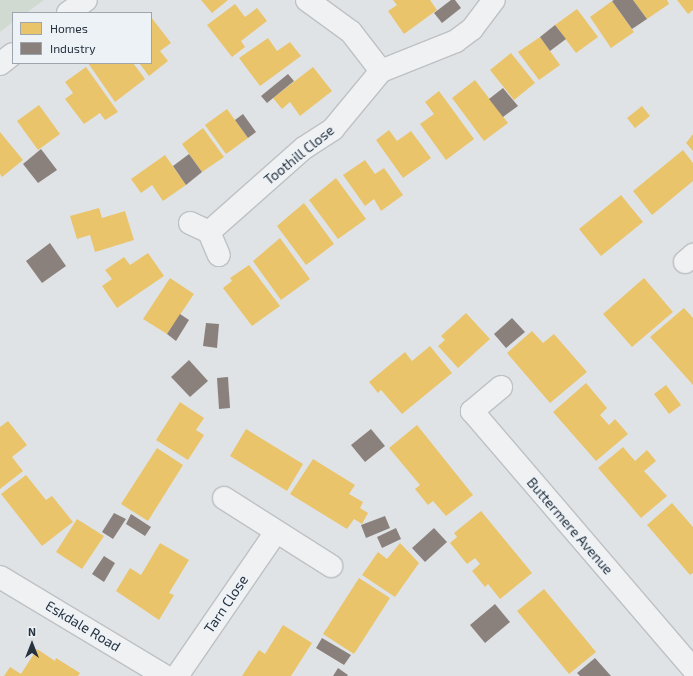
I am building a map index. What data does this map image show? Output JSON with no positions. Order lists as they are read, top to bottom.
{
  "streets": {
    "street": [
      "Toothill Close",
      "Buttermere Avenue",
      "Tarn Close",
      "Eskdale Road"
    ]
  },
  "legend": ["Homes", "Industry"],
  "north": "top"
}
